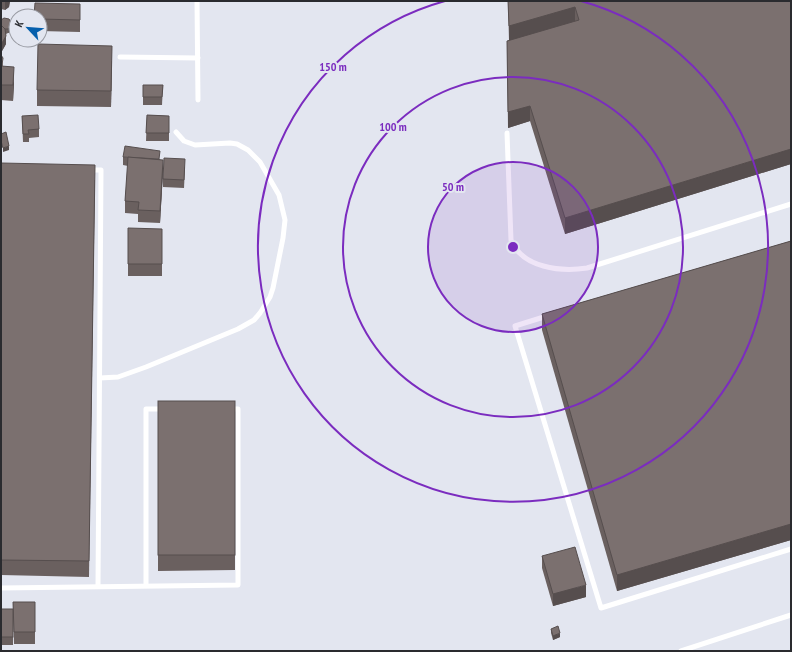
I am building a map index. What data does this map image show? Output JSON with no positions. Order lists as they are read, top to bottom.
{
  "north": "top left",
  "rings": ["150 m", "100 m", "50 m"]
}
